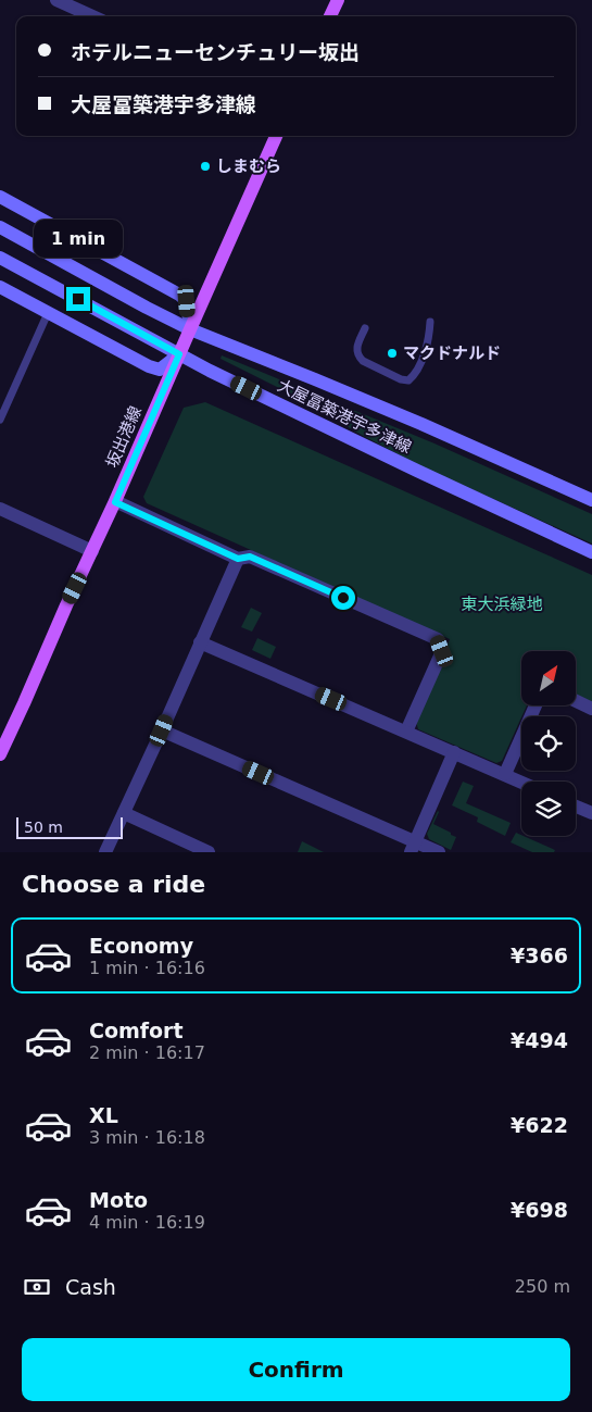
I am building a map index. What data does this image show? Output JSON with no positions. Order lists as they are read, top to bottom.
{
  "streets": {
    "main road": ["大屋冨築港宇多津線", "坂出港線"]
  },
  "crossings": [
    ["大屋冨築港宇多津線", "坂出港線"]
  ],
  "parks": ["東大浜緑地"],
  "places": ["しまむら", "マクドナルド"],
  "scale_bar": "50 m",
  "north": "top right",
  "page": {
    "banner": ["ホテルニューセンチュリー坂出", "大屋冨築港宇多津線"],
    "bubble": "1 min",
    "scale": "50 m",
    "heading": "Choose a ride",
    "list": [
      {
        "name": "Economy",
        "note": "1 min · 16:16",
        "value": "¥366"
      },
      {
        "name": "Comfort",
        "note": "2 min · 16:17",
        "value": "¥494"
      },
      {
        "name": "XL",
        "note": "3 min · 16:18",
        "value": "¥622"
      },
      {
        "name": "Moto",
        "note": "4 min · 16:19",
        "value": "¥698"
      }
    ],
    "pay": ["Cash", "250 m"],
    "buttons": "Confirm"
  }
}
